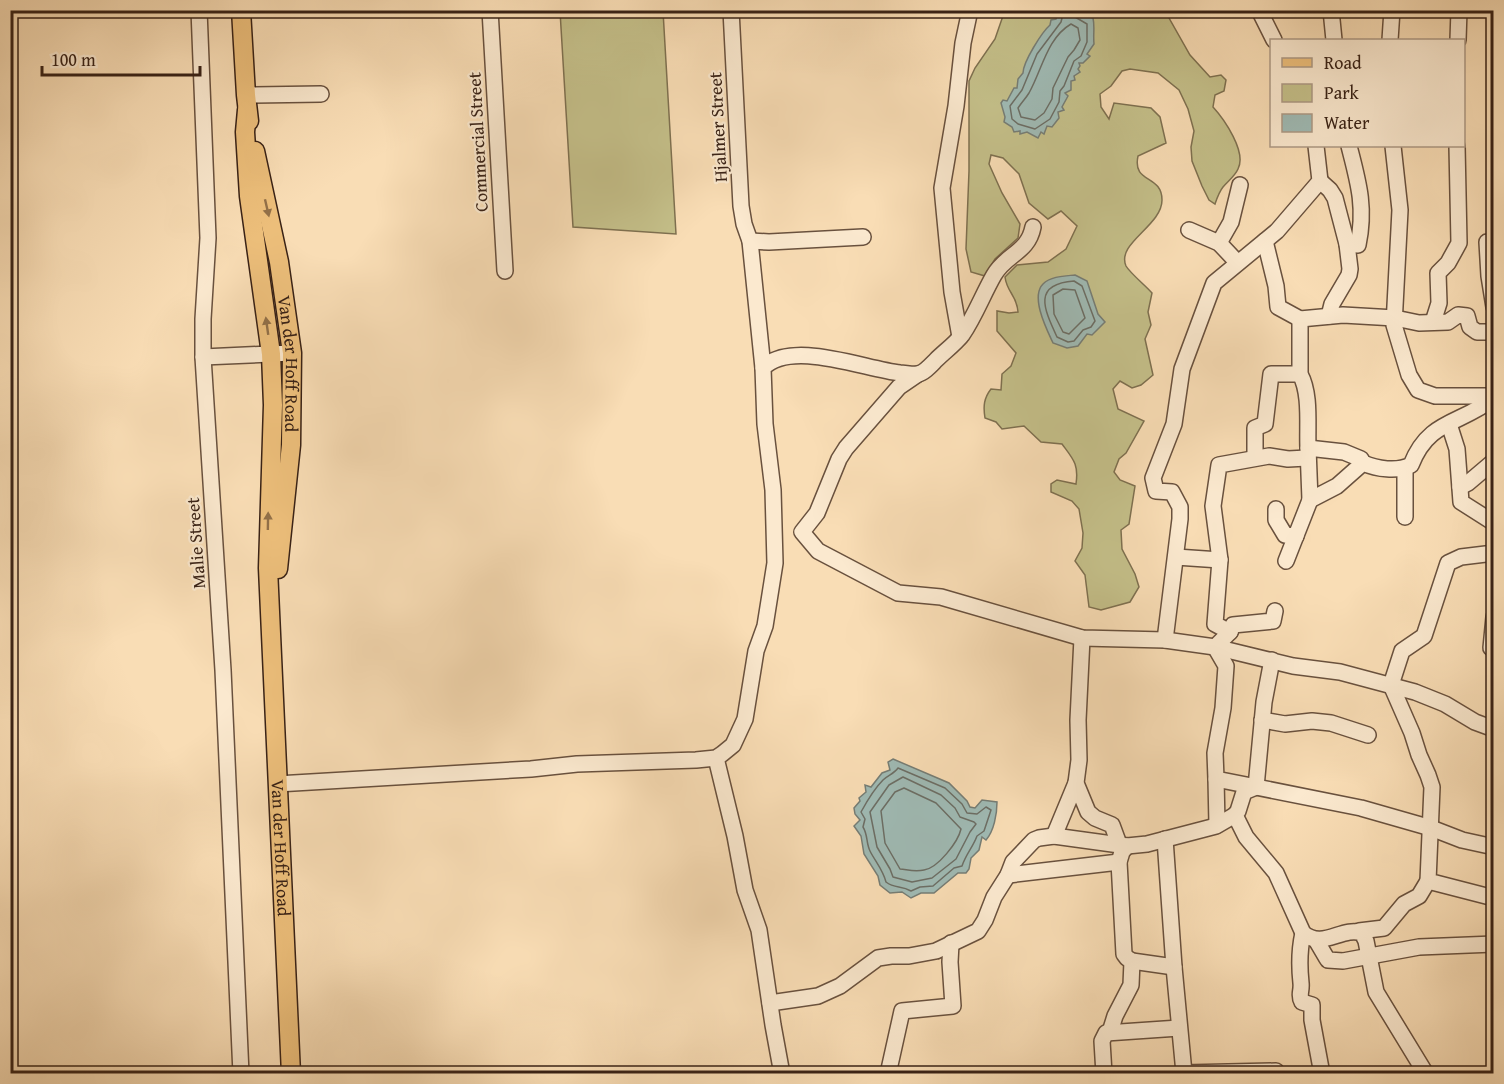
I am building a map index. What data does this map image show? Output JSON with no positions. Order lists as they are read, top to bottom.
{
  "streets": {
    "main road": ["Van der Hoff Road"],
    "street": ["Hjalmer Street", "Commercial Street", "Malie Street"]
  },
  "legend": ["Road", "Park", "Water"],
  "scale_bar": "100 m"
}
